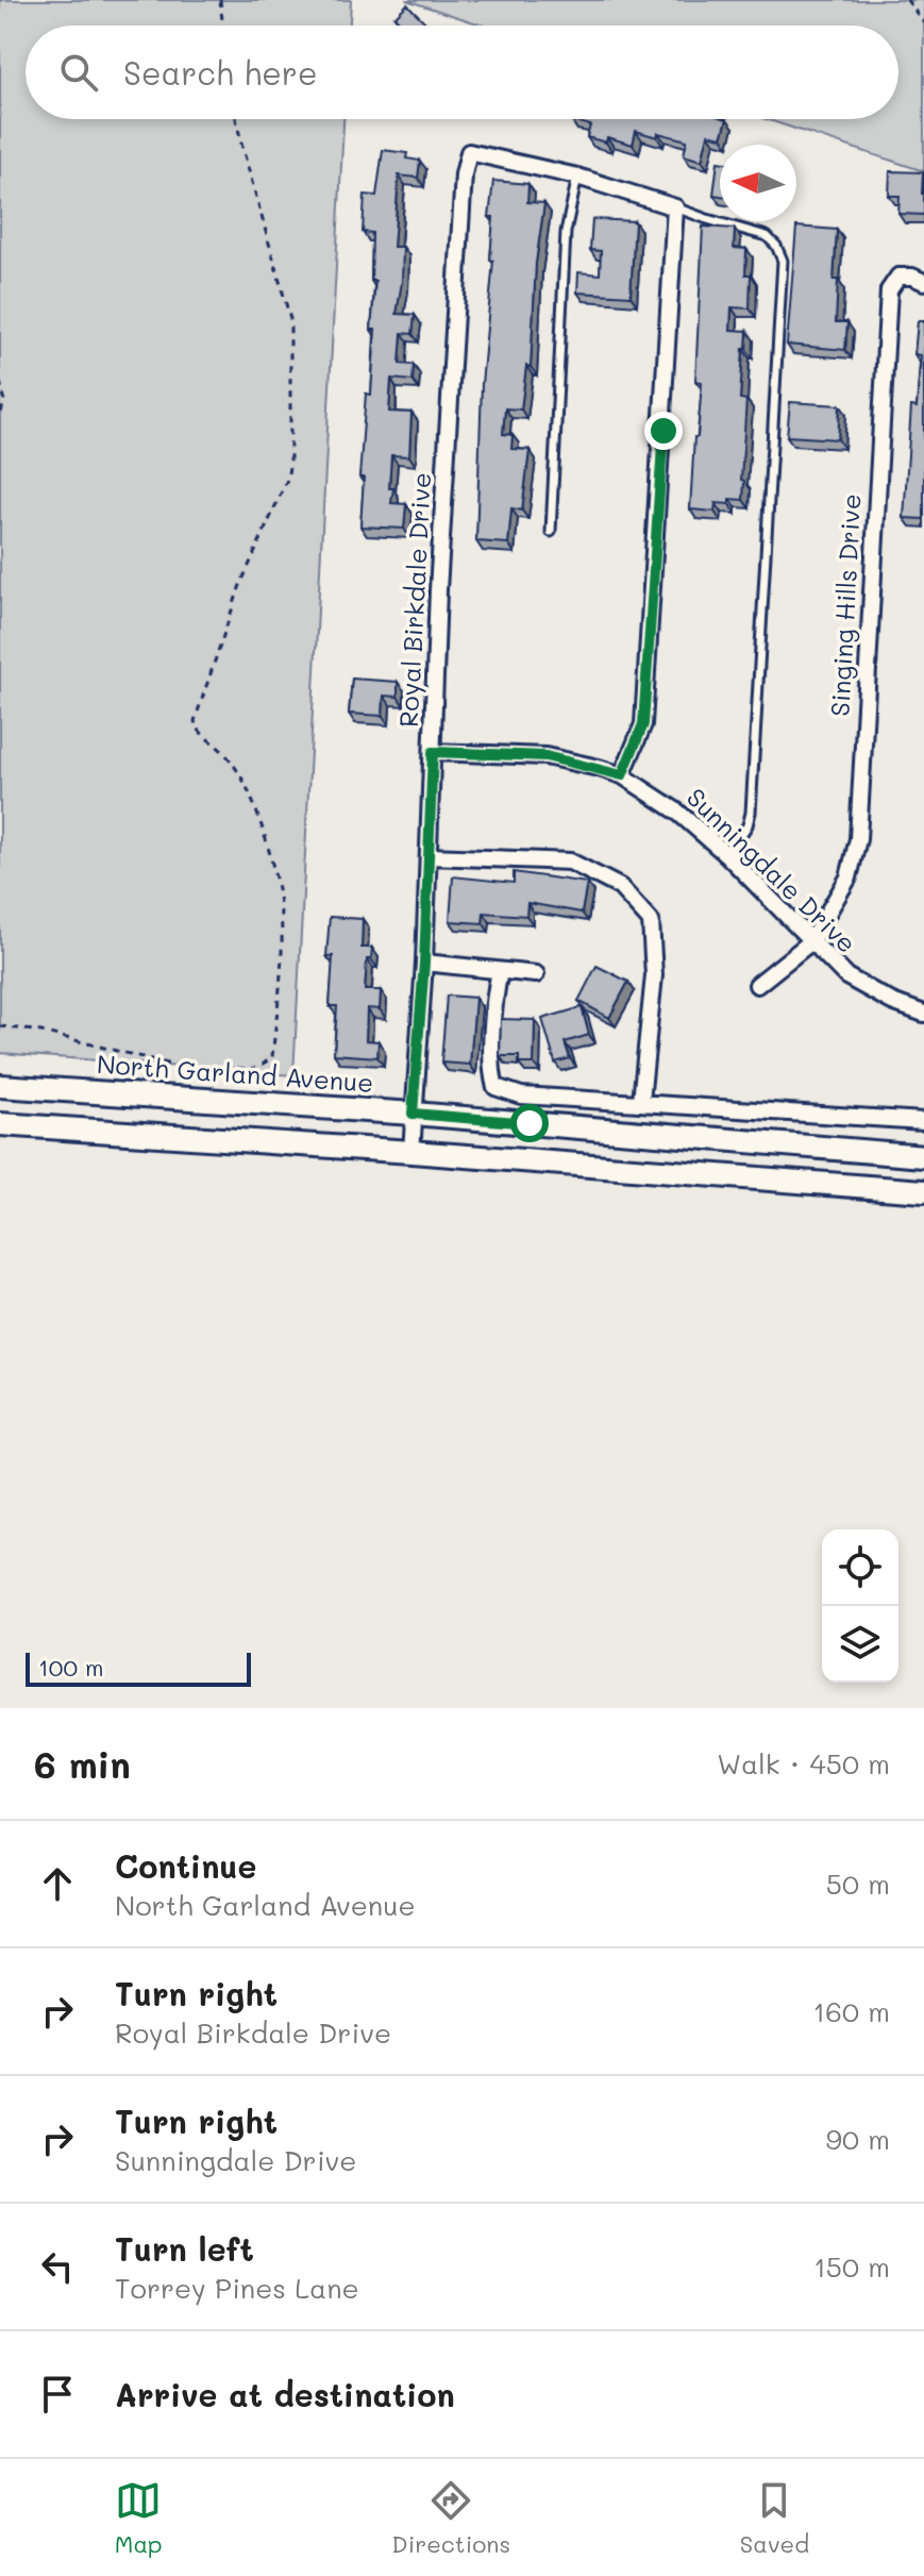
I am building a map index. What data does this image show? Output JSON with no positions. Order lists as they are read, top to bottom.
{
  "streets": {
    "main road": ["North Garland Avenue"],
    "street": ["Royal Birkdale Drive", "Singing Hills Drive", "Sunningdale Drive"]
  },
  "crossings": [
    ["Royal Birkdale Drive", "Sunningdale Drive"],
    ["Royal Birkdale Drive", "North Garland Avenue"],
    ["Singing Hills Drive", "Sunningdale Drive"]
  ],
  "scale_bar": "100 m",
  "north": "left",
  "page": {
    "search": "Search here",
    "scale": "100 m",
    "heading": ["6 min", "Walk · 450 m"],
    "list": [
      ["Continue", "North Garland Avenue", "50 m"],
      ["Turn right", "Royal Birkdale Drive", "160 m"],
      ["Turn right", "Sunningdale Drive", "90 m"],
      ["Turn left", "Torrey Pines Lane", "150 m"],
      "Arrive at destination"
    ],
    "nav": ["Map", "Directions", "Saved"]
  }
}
